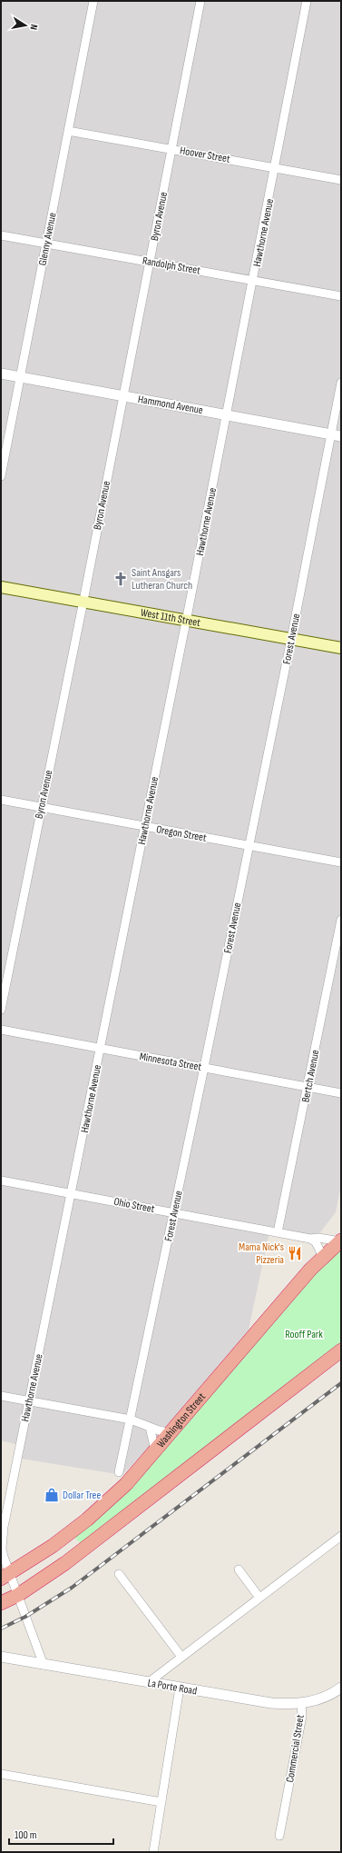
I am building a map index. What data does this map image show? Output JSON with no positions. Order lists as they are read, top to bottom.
{
  "streets": {
    "highway": ["Washington Street"],
    "main road": ["West 11th Street"],
    "street": [
      "Hoover Street",
      "Byron Avenue",
      "Hawthorne Avenue",
      "Glenny Avenue",
      "Randolph Street",
      "Hammond Avenue",
      "Forest Avenue",
      "Oregon Street",
      "Minnesota Street",
      "Bertch Avenue",
      "Ohio Street",
      "La Porte Road",
      "Commercial Street"
    ]
  },
  "crossings": [
    ["Hoover Street", "Byron Avenue"],
    ["Hoover Street", "Hawthorne Avenue"],
    ["Hoover Street", "Glenny Avenue"],
    ["Byron Avenue", "Randolph Street"],
    ["Byron Avenue", "Hammond Avenue"],
    ["Byron Avenue", "West 11th Street"],
    ["Byron Avenue", "Oregon Street"],
    ["Hawthorne Avenue", "Randolph Street"],
    ["Hawthorne Avenue", "Hammond Avenue"],
    ["Hawthorne Avenue", "West 11th Street"],
    ["Hawthorne Avenue", "Oregon Street"],
    ["Hawthorne Avenue", "Minnesota Street"],
    ["Hawthorne Avenue", "Ohio Street"],
    ["Hawthorne Avenue", "Washington Street"],
    ["Hawthorne Avenue", "La Porte Road"],
    ["Glenny Avenue", "Randolph Street"],
    ["Glenny Avenue", "Hammond Avenue"],
    ["Hammond Avenue", "Forest Avenue"],
    ["West 11th Street", "Forest Avenue"],
    ["Forest Avenue", "Oregon Street"],
    ["Forest Avenue", "Minnesota Street"],
    ["Forest Avenue", "Ohio Street"],
    ["Minnesota Street", "Bertch Avenue"],
    ["Bertch Avenue", "Ohio Street"],
    ["Ohio Street", "Washington Street"],
    ["La Porte Road", "Commercial Street"]
  ],
  "parks": ["Rooff Park"],
  "places": {
    "church": ["Saint Ansgars Lutheran Church"],
    "restaurant": ["Mama Nick's Pizzeria"],
    "shop": ["Dollar Tree"]
  },
  "scale_bar": "100 m",
  "north": "right"
}
